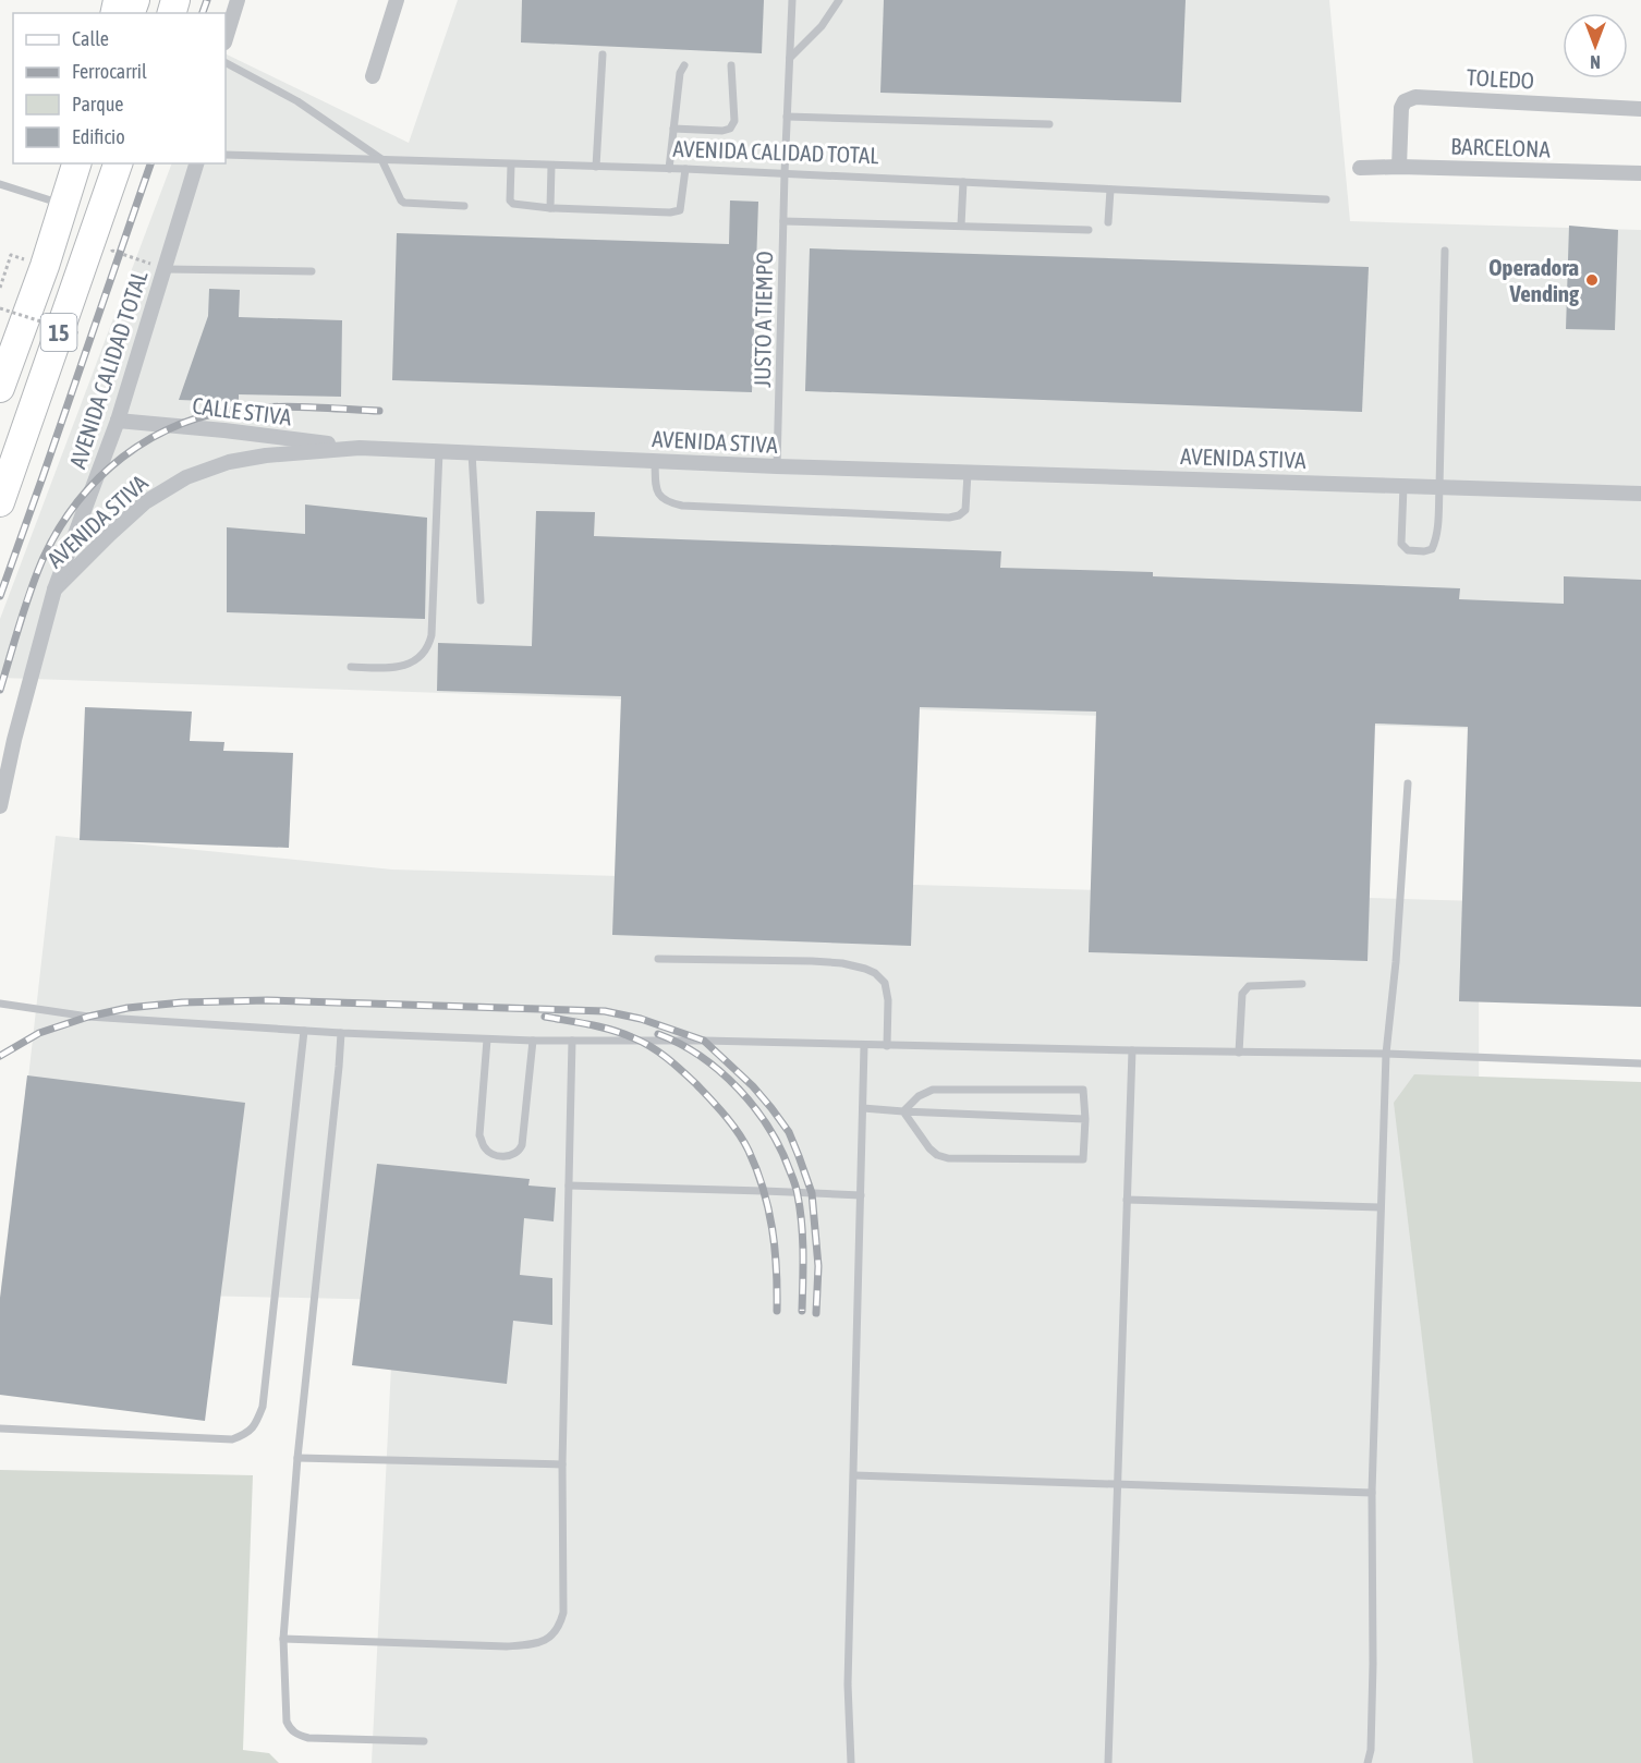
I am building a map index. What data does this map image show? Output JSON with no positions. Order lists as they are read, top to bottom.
{
  "streets": {
    "highway": ["15"],
    "street": [
      "TOLEDO",
      "BARCELONA",
      "AVENIDA CALIDAD TOTAL",
      "CALLE STIVA",
      "AVENIDA STIVA"
    ],
    "lane": ["JUSTO A TIEMPO"]
  },
  "crossings": [
    ["TOLEDO", "BARCELONA"],
    ["AVENIDA CALIDAD TOTAL", "JUSTO A TIEMPO"],
    ["AVENIDA CALIDAD TOTAL", "CALLE STIVA"],
    ["AVENIDA CALIDAD TOTAL", "AVENIDA STIVA"],
    ["JUSTO A TIEMPO", "AVENIDA STIVA"],
    ["CALLE STIVA", "AVENIDA STIVA"]
  ],
  "places": ["Operadora Vending"],
  "legend": [
    "Calle",
    "Ferrocarril",
    "Parque",
    "Edificio"
  ],
  "north": "bottom"
}
